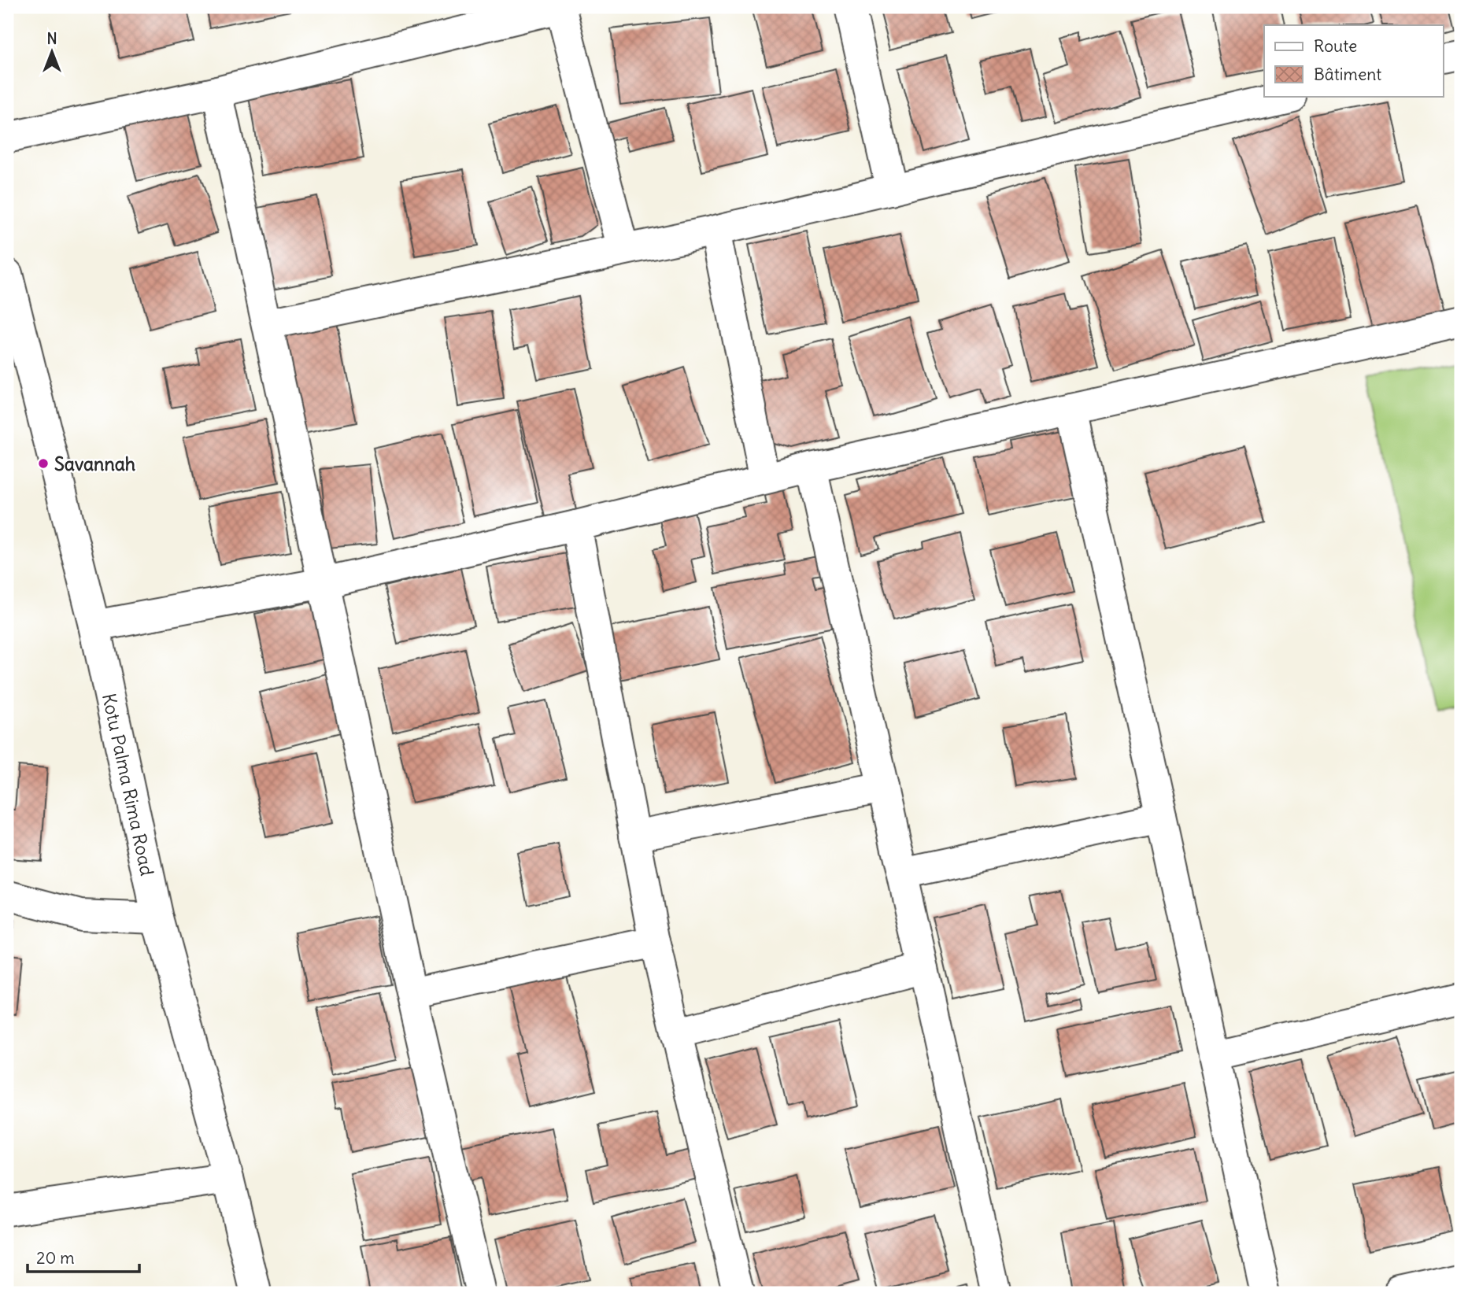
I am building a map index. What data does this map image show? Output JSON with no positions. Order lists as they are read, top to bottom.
{
  "streets": {
    "street": ["Kotu Palma Rima Road"]
  },
  "places": ["Savannah"],
  "legend": ["Route", "Bâtiment"],
  "scale_bar": "20 m",
  "north": "top"
}
